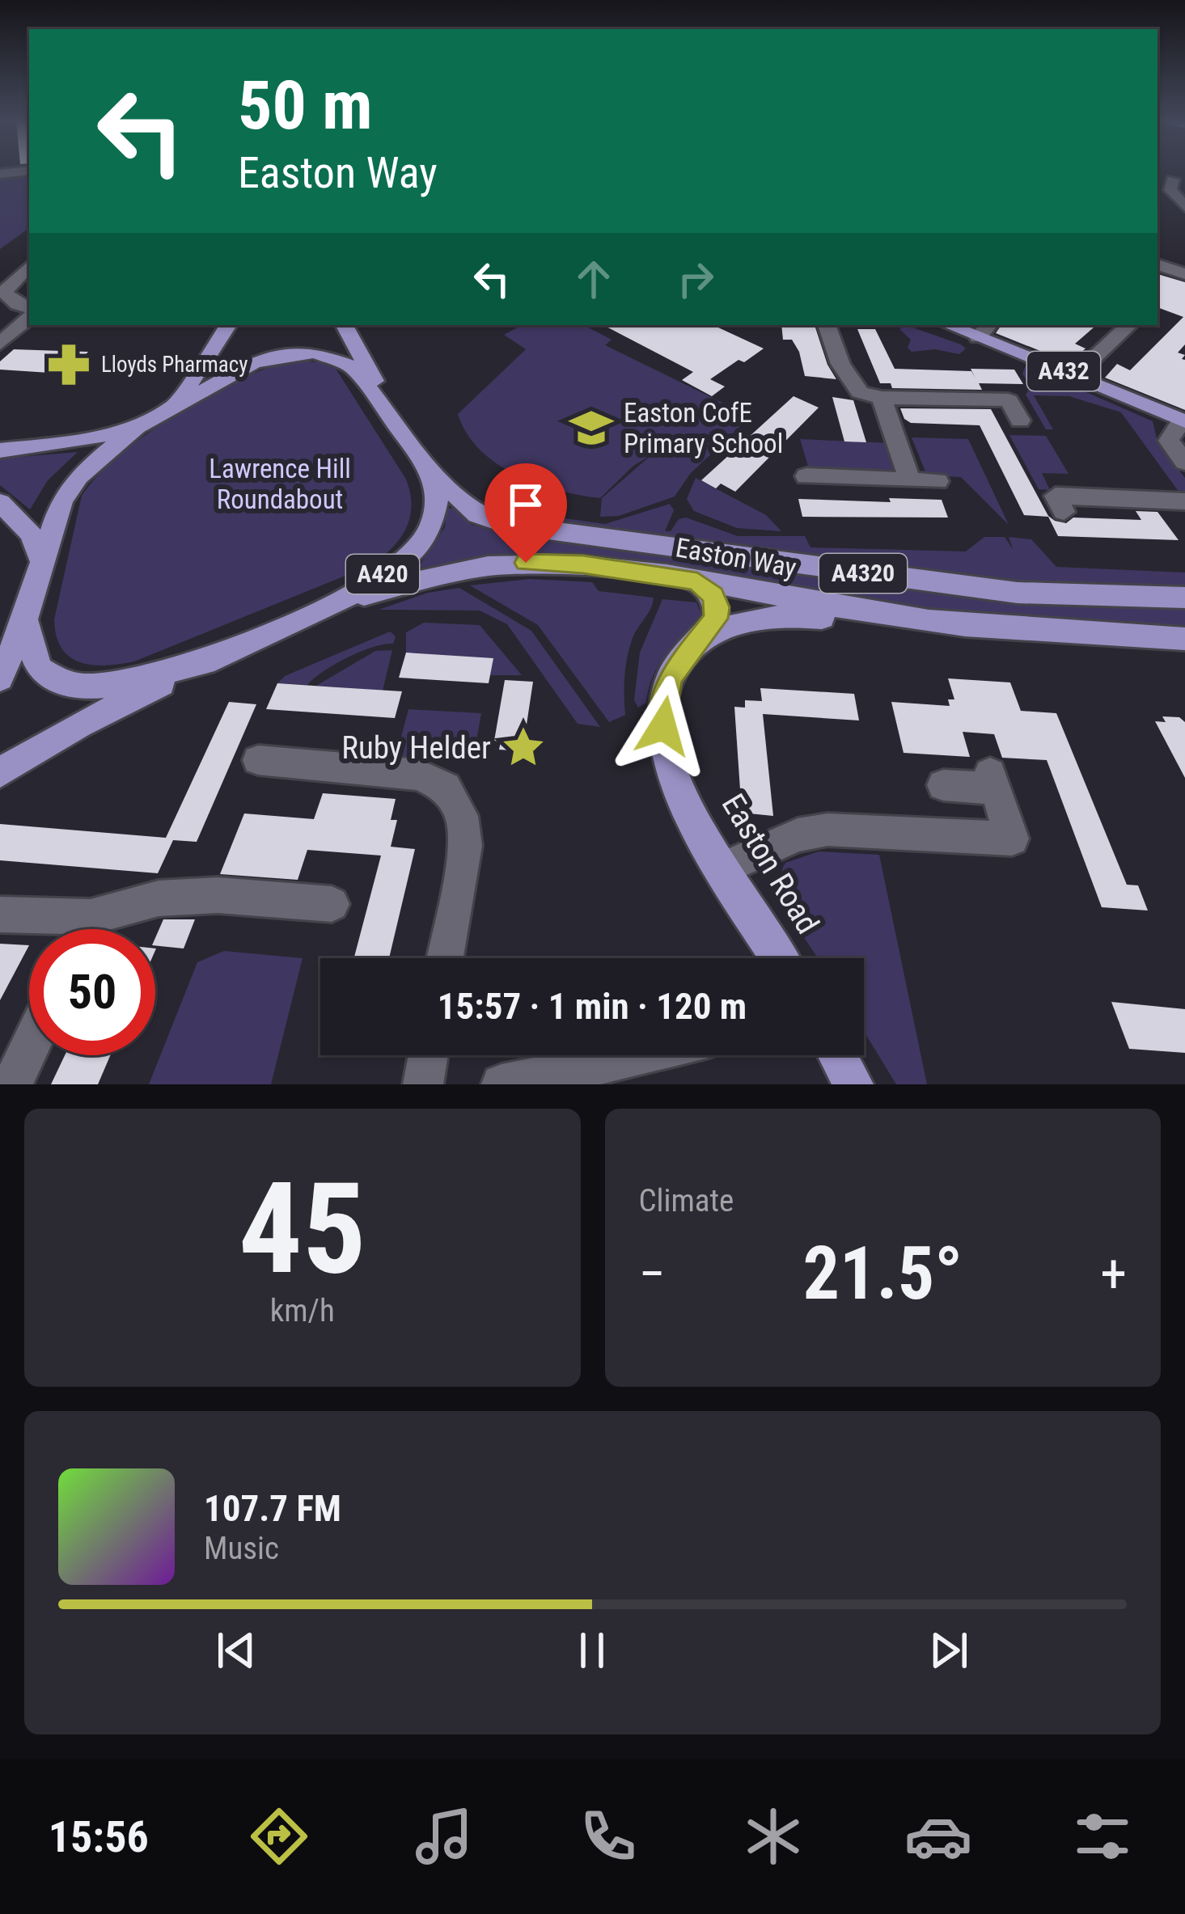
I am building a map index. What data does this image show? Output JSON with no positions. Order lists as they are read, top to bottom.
{
  "streets": {
    "main road": [
      "A432",
      "Easton Way",
      "A4320",
      "A420",
      "Easton Road"
    ]
  },
  "crossings": [
    ["Easton Way", "A420"],
    ["Easton Way", "Easton Road"]
  ],
  "parks": ["Lawrence Hill Roundabout"],
  "places": {
    "pharmacy": ["Lloyds Pharmacy"],
    "school or university": ["Easton CofE Primary School"],
    "place": ["Ruby Helder"]
  },
  "page": {
    "turn": ["50 m", "Easton Way"],
    "limit": "50",
    "trip": "15:57 · 1 min · 120 m",
    "tile": [
      ["45", "km/h"],
      "Climate"
    ],
    "heat": ["−", "21.5°", "+"],
    "song": ["107.7 FM", "Music"],
    "tabs": "15:56"
  }
}
